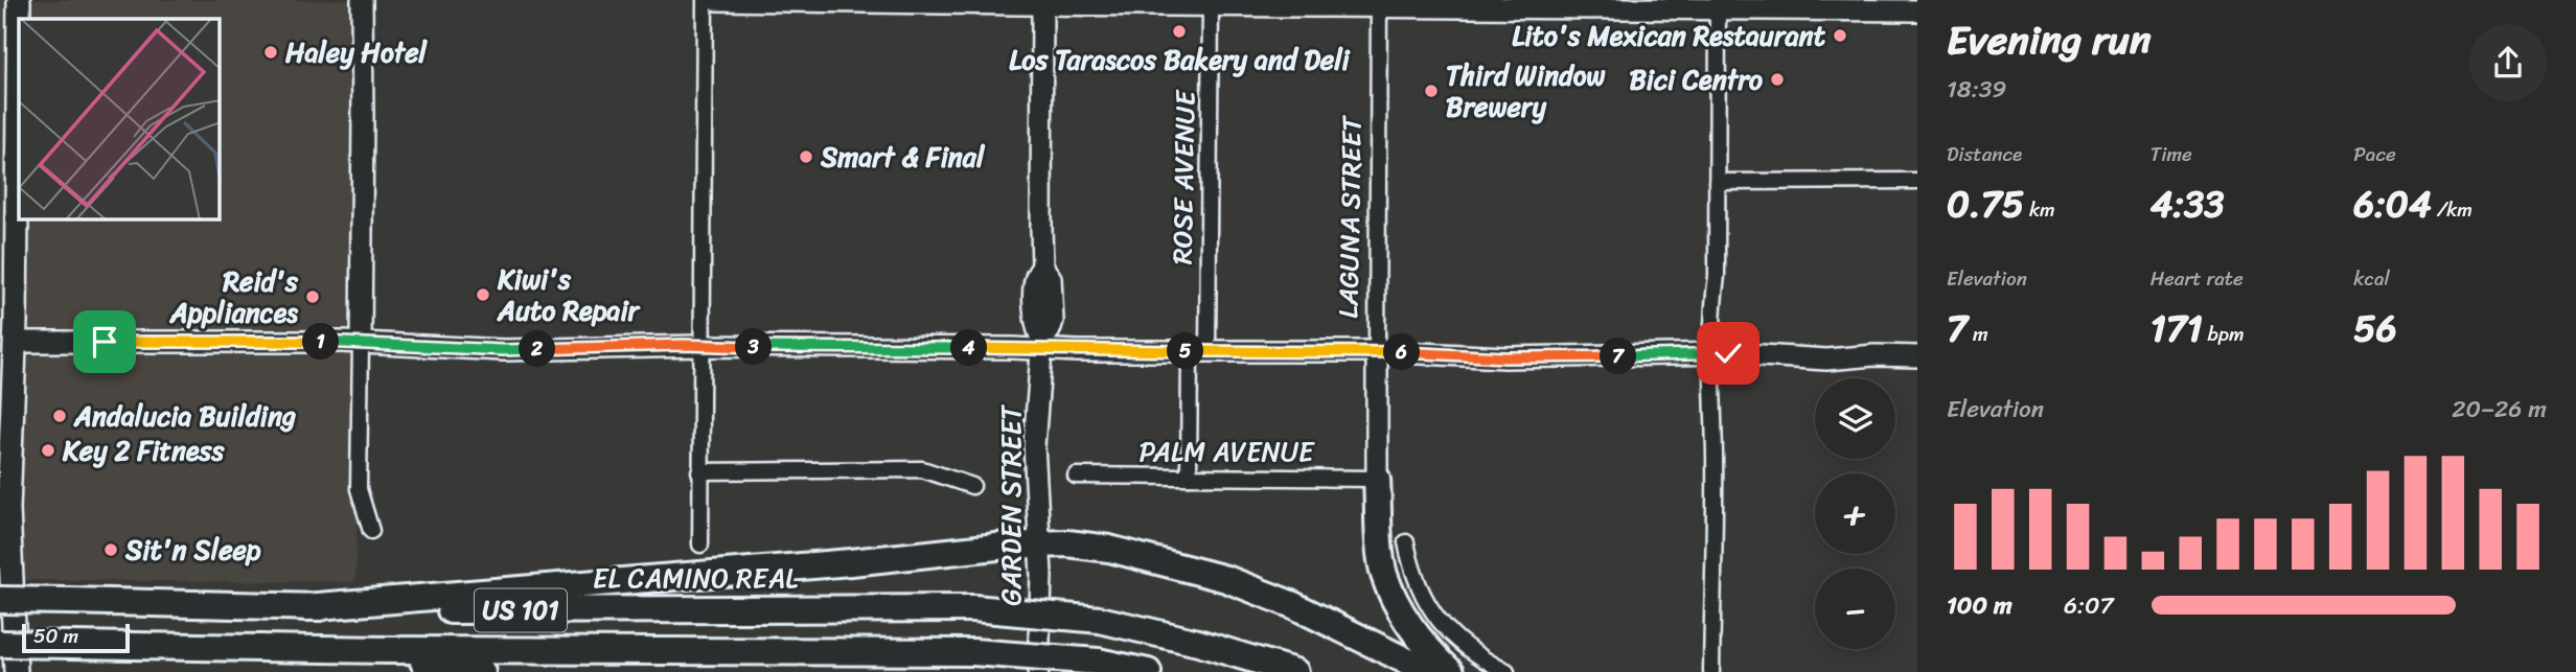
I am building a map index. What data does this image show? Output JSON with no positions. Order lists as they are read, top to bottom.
{
  "streets": {
    "highway": ["EL CAMINO REAL", "US 101"],
    "street": [
      "ROSE AVENUE",
      "LAGUNA STREET",
      "PALM AVENUE",
      "GARDEN STREET"
    ]
  },
  "crossings": [
    ["ROSE AVENUE", "PALM AVENUE"],
    ["LAGUNA STREET", "PALM AVENUE"]
  ],
  "places": [
    "Los Tarascos Bakery and Deli",
    "Lito's Mexican Restaurant",
    "Haley Hotel",
    "Bici Centro",
    "Third Window Brewery",
    "Smart & Final",
    "Kiwi's Auto Repair",
    "Reid's Appliances",
    "Andalucia Building",
    "Key 2 Fitness",
    "Sit'n Sleep"
  ],
  "scale_bar": "50 m",
  "page": {
    "heading": ["Evening run", "18:39"],
    "stats": [
      ["Distance", "0.75 km"],
      ["Time", "4:33"],
      ["Pace", "6:04 /km"],
      ["Elevation", "7 m"],
      ["Heart rate", "171 bpm"],
      ["kcal", "56"]
    ],
    "pins": [
      "1",
      "3",
      "4",
      "2",
      "5",
      "6",
      "7"
    ],
    "chart": ["Elevation", "20–26 m"],
    "map_buttons": ["+", "−"],
    "list": [
      {
        "name": "100 m",
        "note": "6:07"
      }
    ],
    "scale": "50 m"
  }
}
